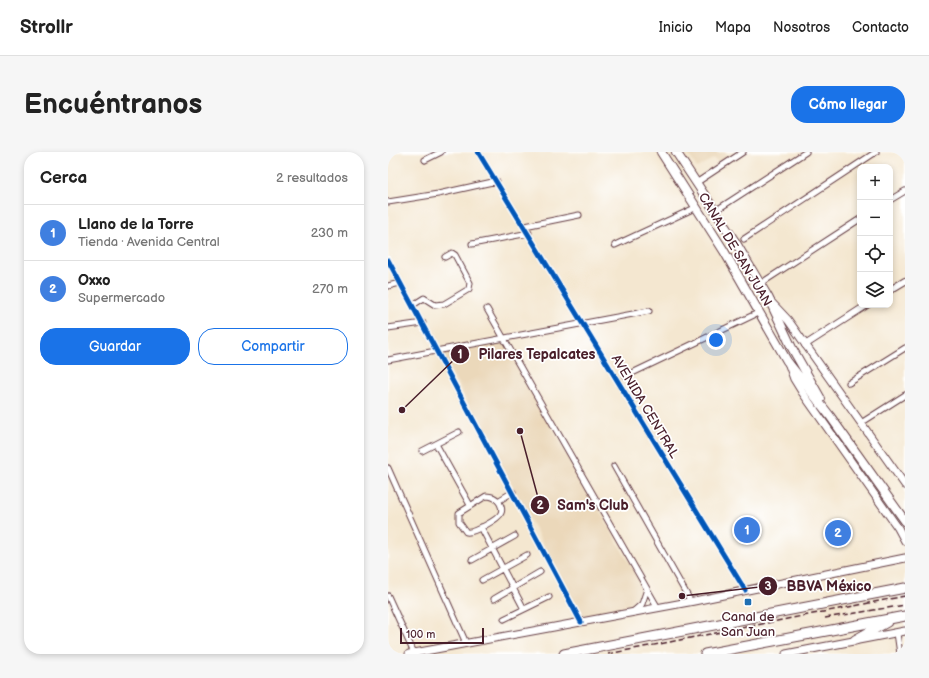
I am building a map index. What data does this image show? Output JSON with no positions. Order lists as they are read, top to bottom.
{
  "streets": {
    "main road": ["CANAL DE SAN JUAN"],
    "street": ["AVENIDA CENTRAL"]
  },
  "places": {
    "other": ["Pilares Tepalcates", "Sam's Club", "BBVA México"],
    "transit": ["Canal de San Juan"]
  },
  "scale_bar": "100 m",
  "page": {
    "header": "Strollr",
    "nav": [
      "Inicio",
      "Mapa",
      "Nosotros",
      "Contacto"
    ],
    "buttons": [
      "Cómo llegar",
      ["Guardar", "Compartir"]
    ],
    "title": "Encuéntranos",
    "heading": ["Cerca", "2 resultados"],
    "map_buttons": ["+", "−"],
    "list": [
      {
        "mark": "1",
        "name": "Llano de la Torre",
        "note": "Tienda · Avenida Central",
        "value": "230 m"
      },
      {
        "mark": "2",
        "name": "Oxxo",
        "note": "Supermercado",
        "value": "270 m"
      }
    ],
    "pins": ["1", "2"],
    "scale": "100 m"
  }
}
